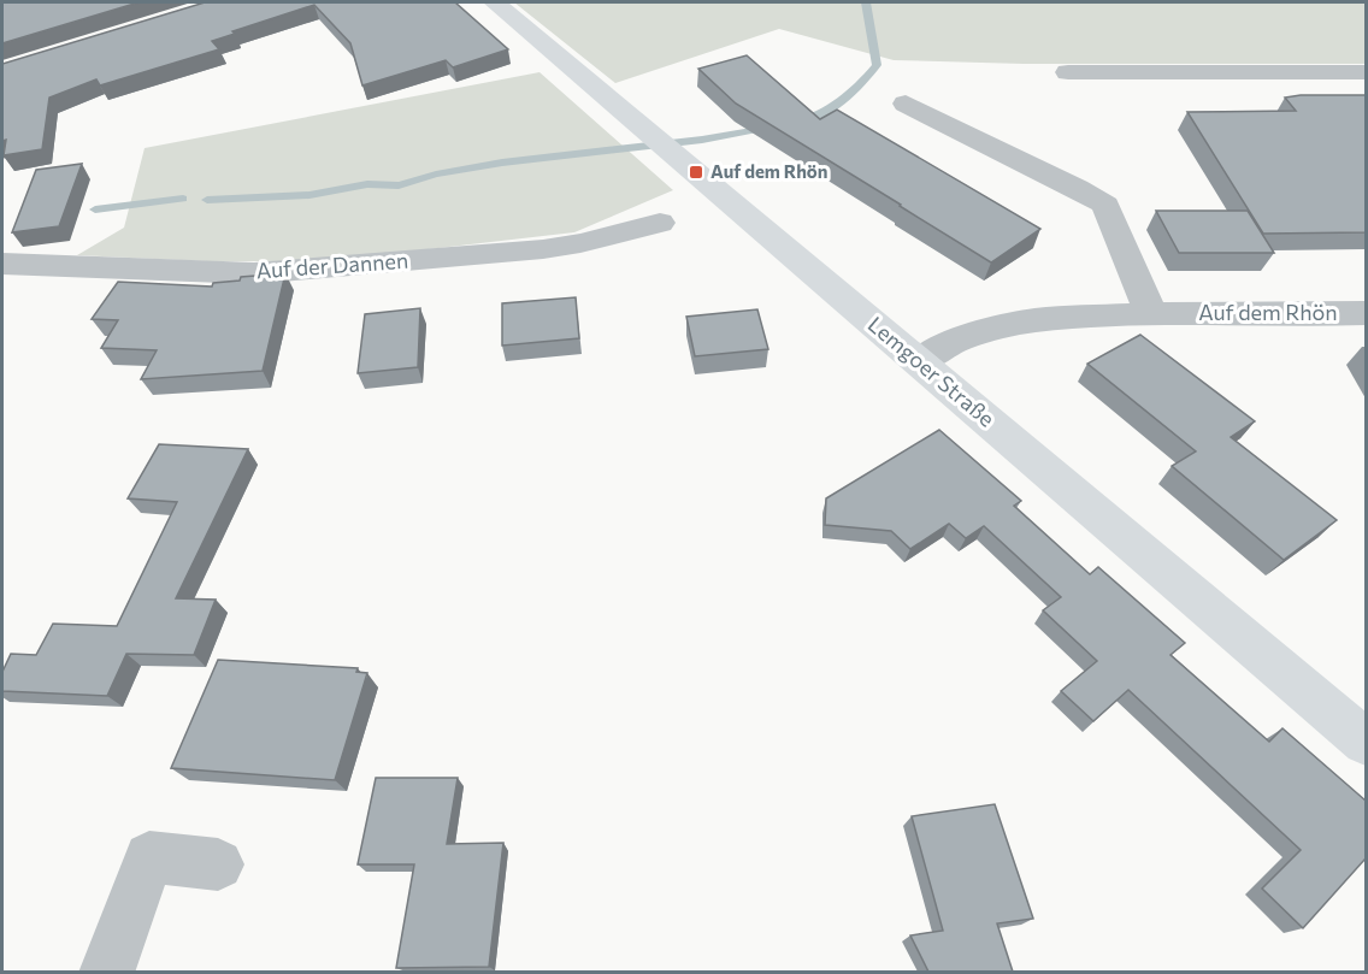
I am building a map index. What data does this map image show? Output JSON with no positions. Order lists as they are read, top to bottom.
{
  "streets": {
    "main road": ["Lemgoer Straße"],
    "street": ["Auf der Dannen", "Auf dem Rhön"]
  },
  "crossings": [
    ["Auf dem Rhön", "Lemgoer Straße"]
  ],
  "places": {
    "transit": ["Auf dem Rhön"]
  }
}
